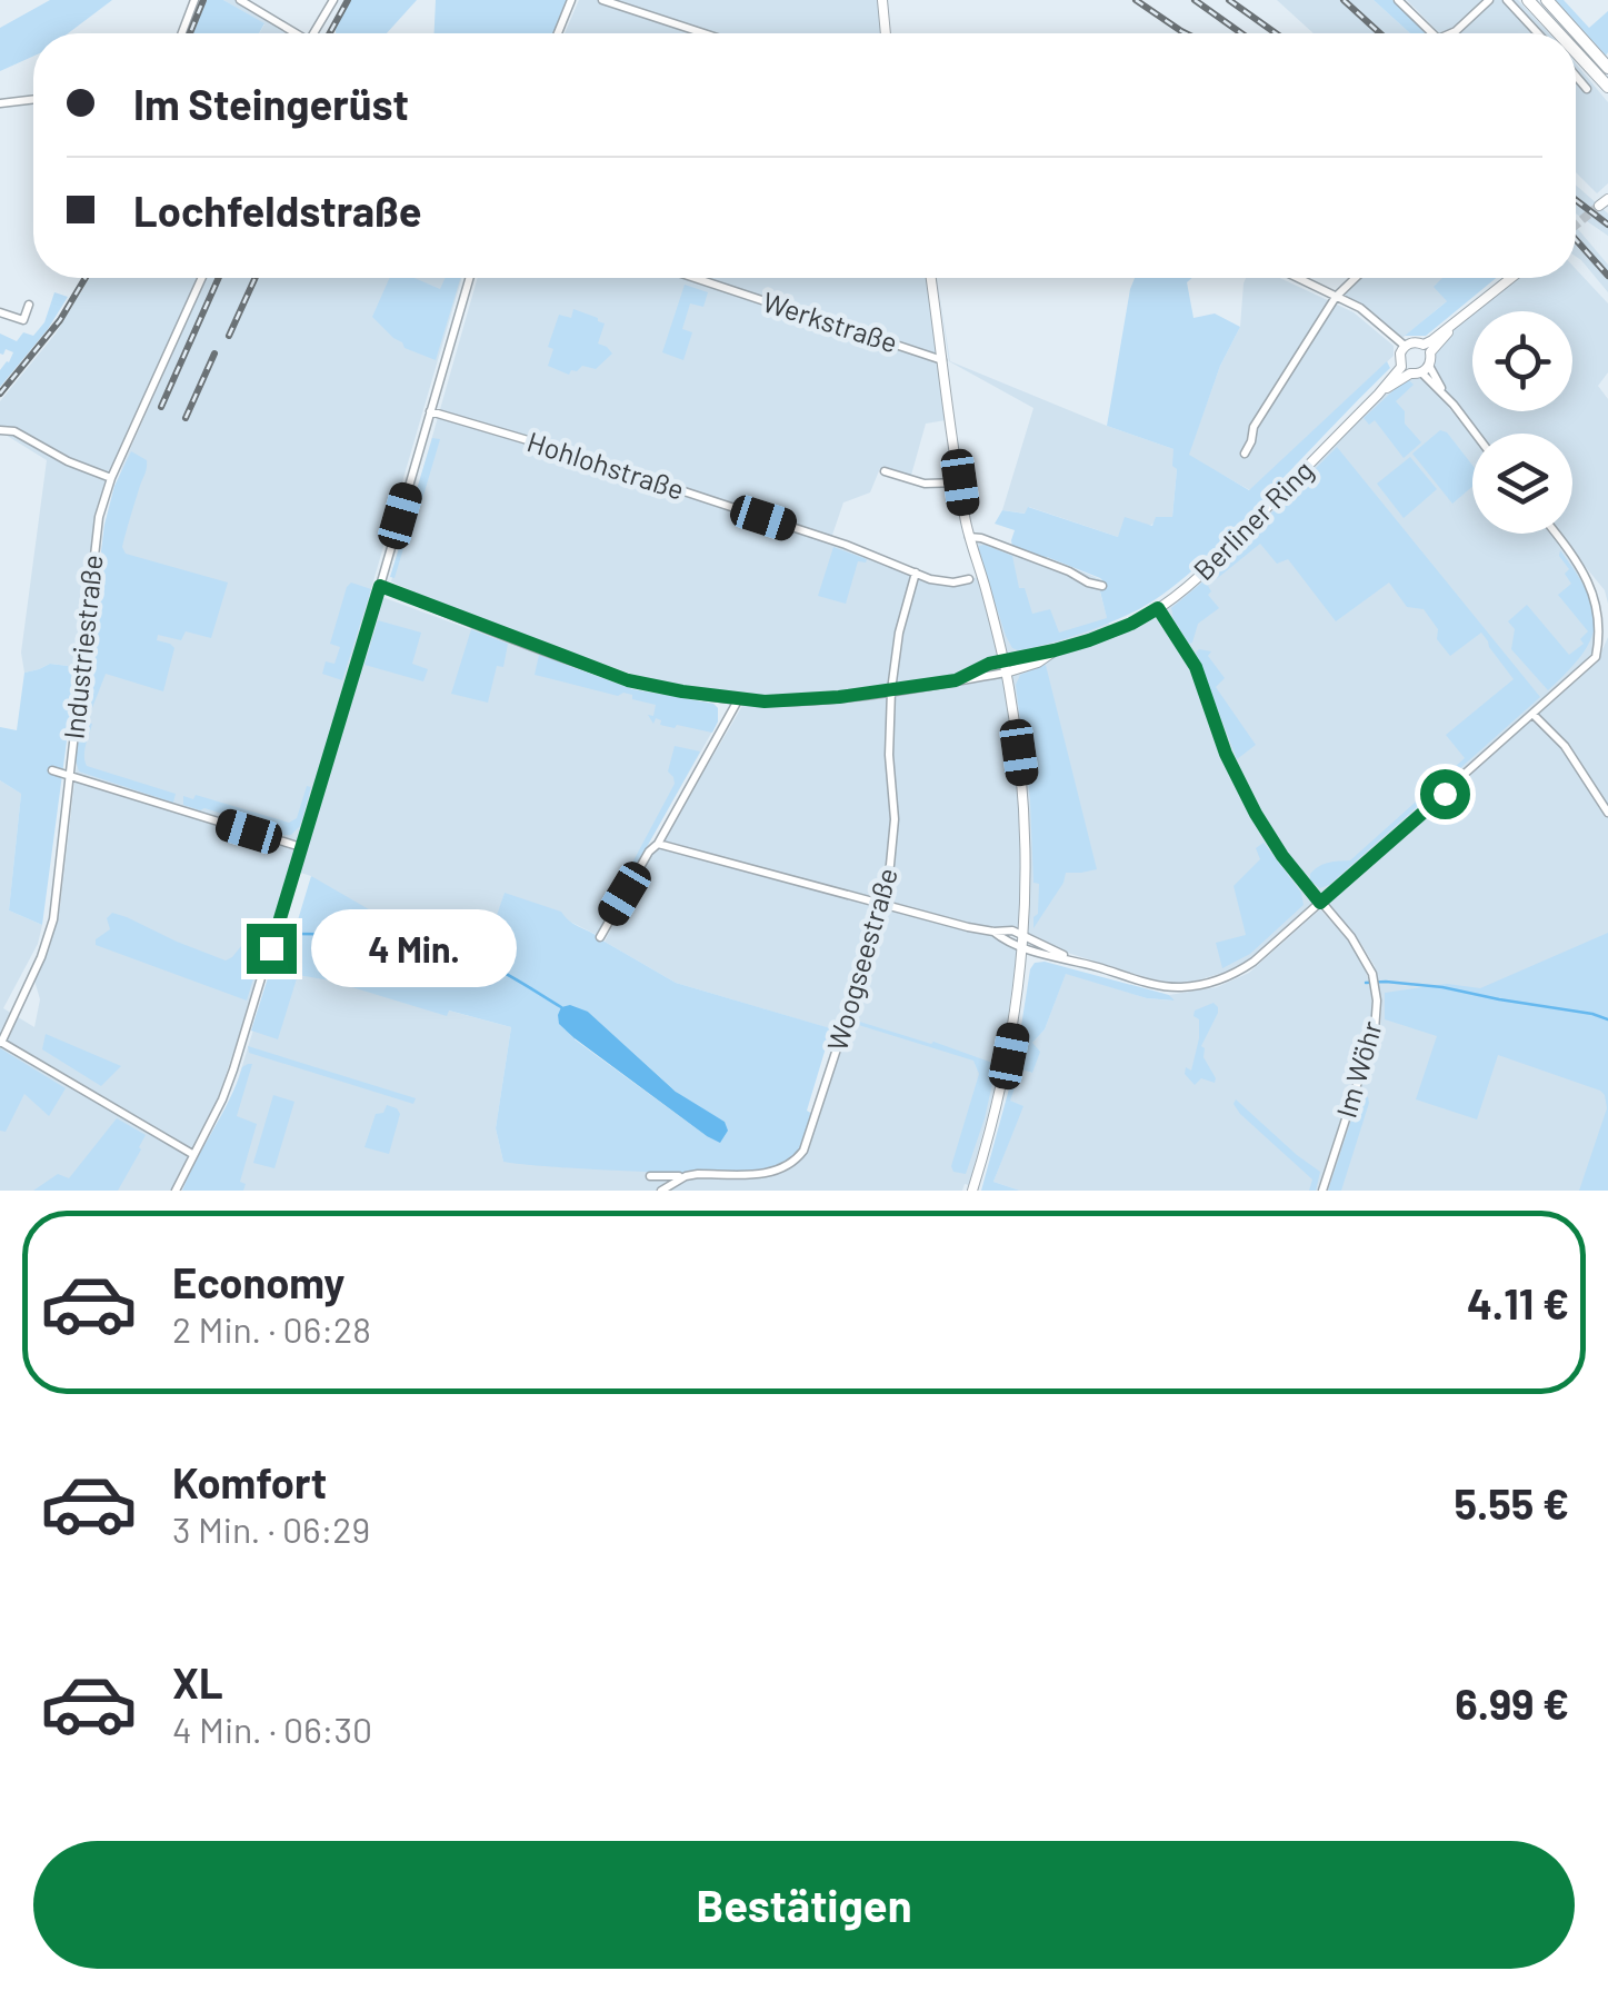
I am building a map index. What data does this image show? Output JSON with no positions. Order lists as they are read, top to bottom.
{
  "streets": {
    "street": [
      "Werkstraße",
      "Hohlohstraße",
      "Berliner Ring",
      "Industriestraße",
      "Woogseestraße",
      "Im Wöhr"
    ]
  },
  "crossings": [
    ["Hohlohstraße", "Woogseestraße"],
    ["Berliner Ring", "Woogseestraße"],
    ["Berliner Ring", "Im Wöhr"]
  ],
  "page": {
    "banner": ["Im Steingerüst", "Lochfeldstraße"],
    "bubble": "4 Min.",
    "list": [
      {
        "name": "Economy",
        "note": "2 Min. · 06:28",
        "value": "4.11 €"
      },
      {
        "name": "Komfort",
        "note": "3 Min. · 06:29",
        "value": "5.55 €"
      },
      {
        "name": "XL",
        "note": "4 Min. · 06:30",
        "value": "6.99 €"
      }
    ],
    "buttons": "Bestätigen"
  }
}
